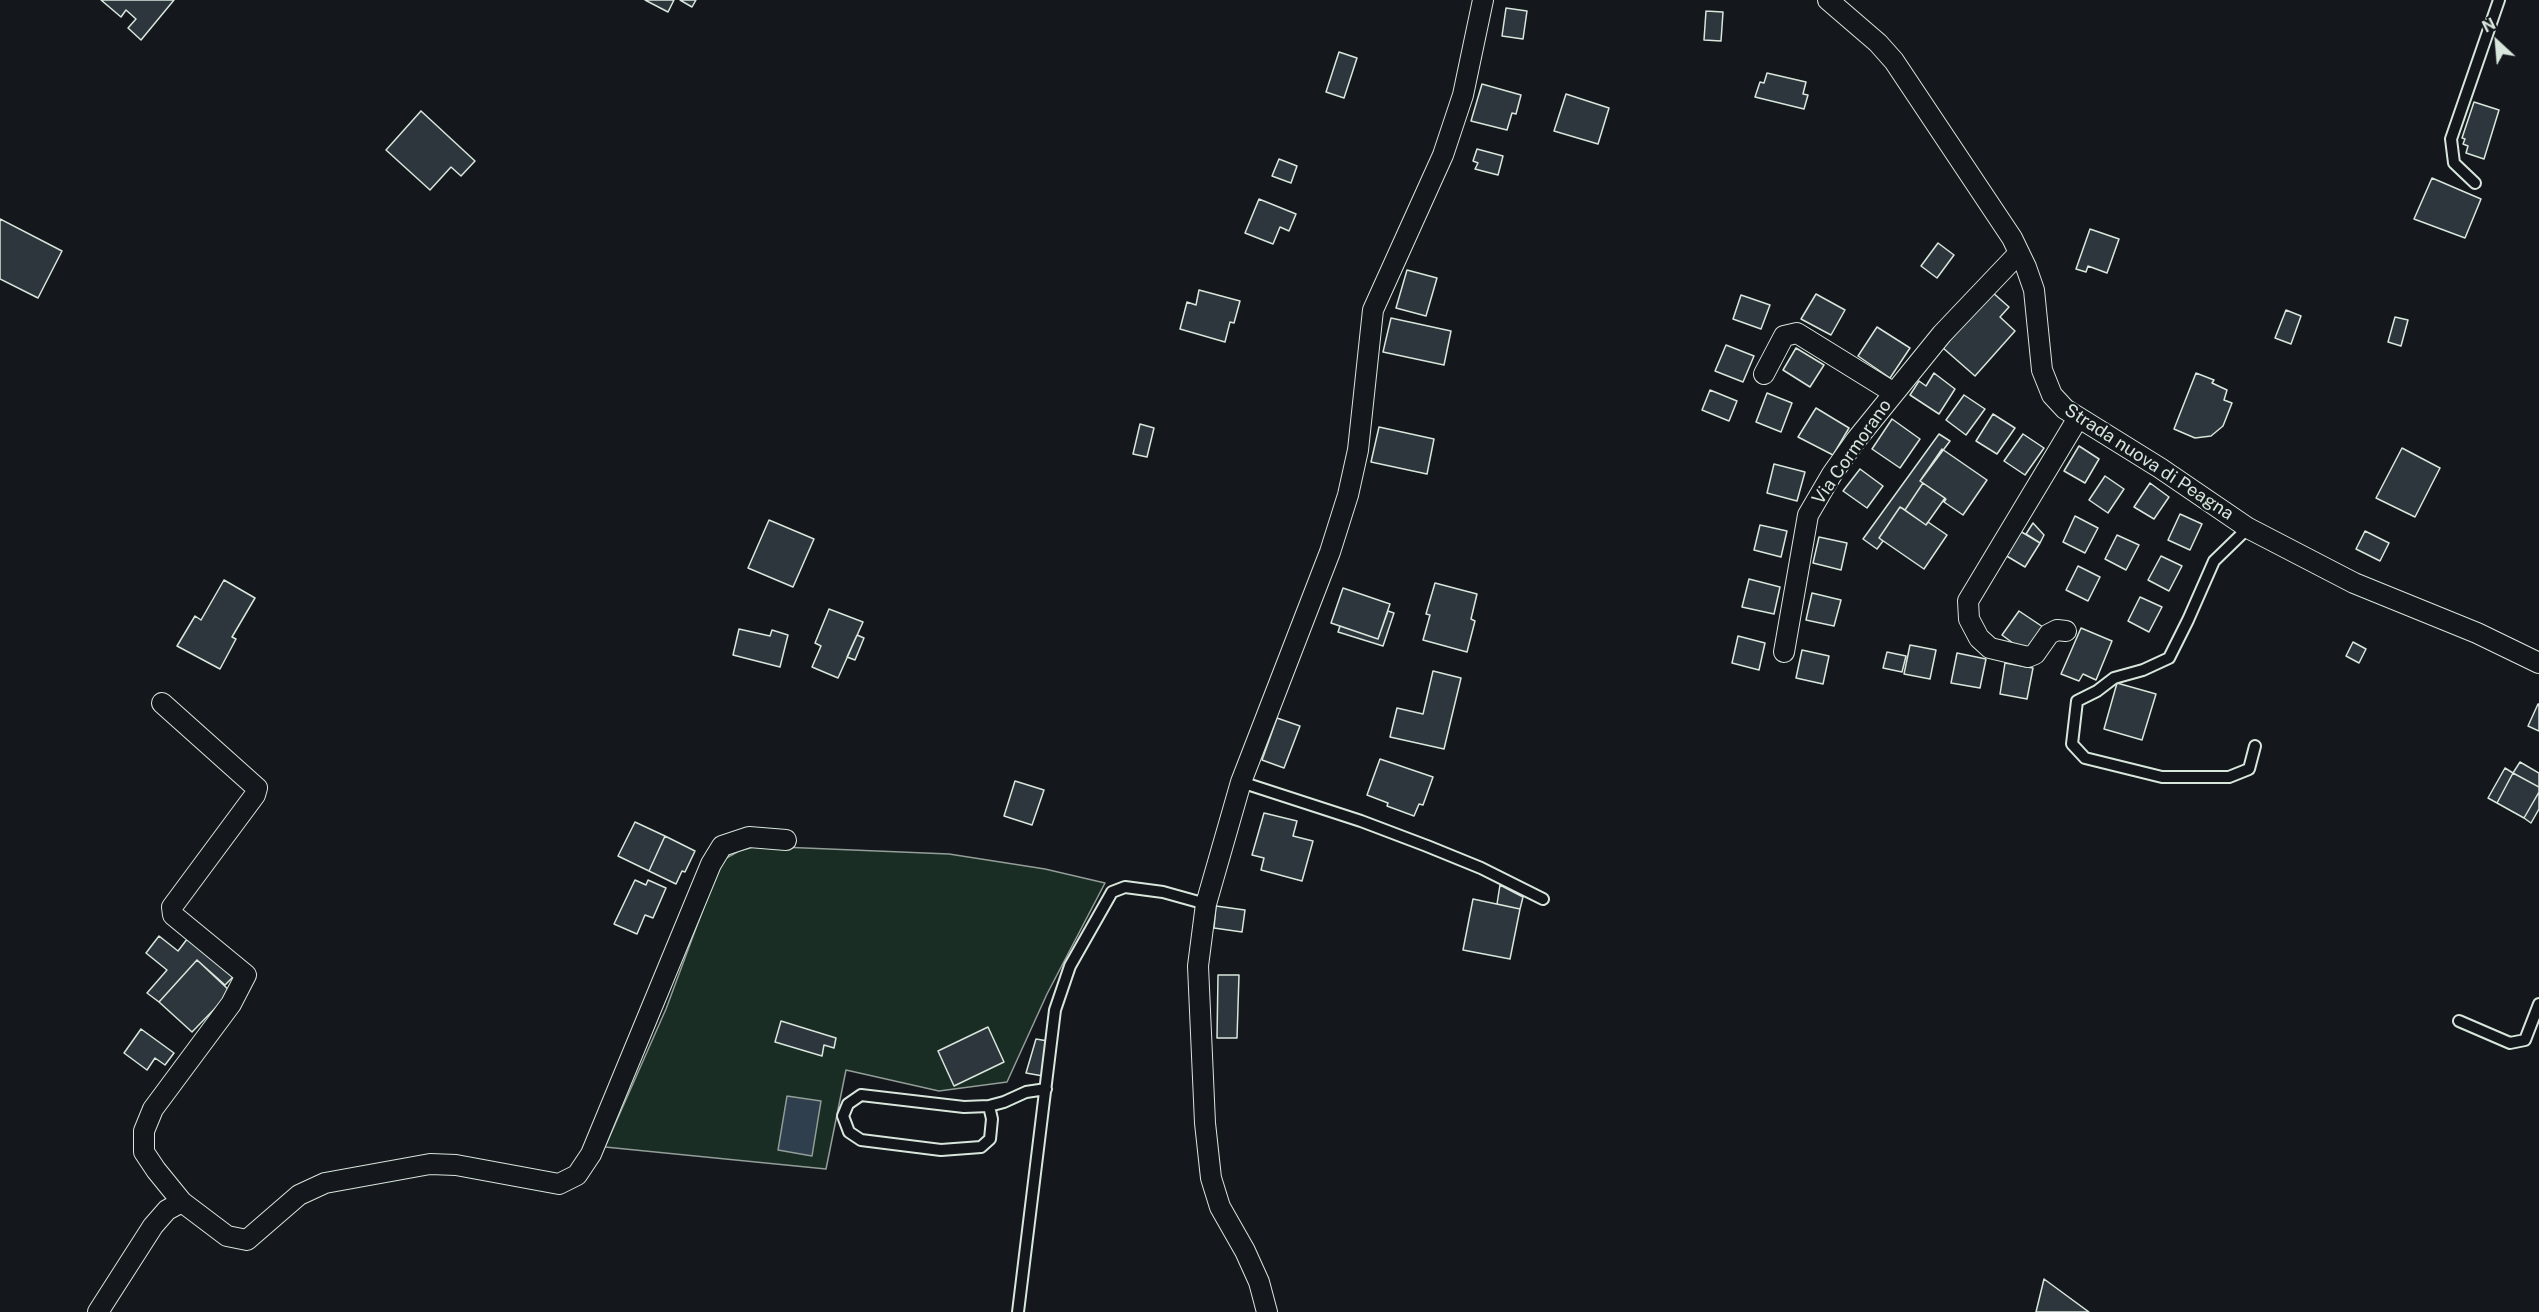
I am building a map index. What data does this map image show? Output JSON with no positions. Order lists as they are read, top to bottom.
{
  "streets": {
    "street": ["Via Cormorano", "Strada nuova di Peagna"]
  },
  "crossings": [
    ["Via Cormorano", "Strada nuova di Peagna"]
  ],
  "north": "top left"
}
